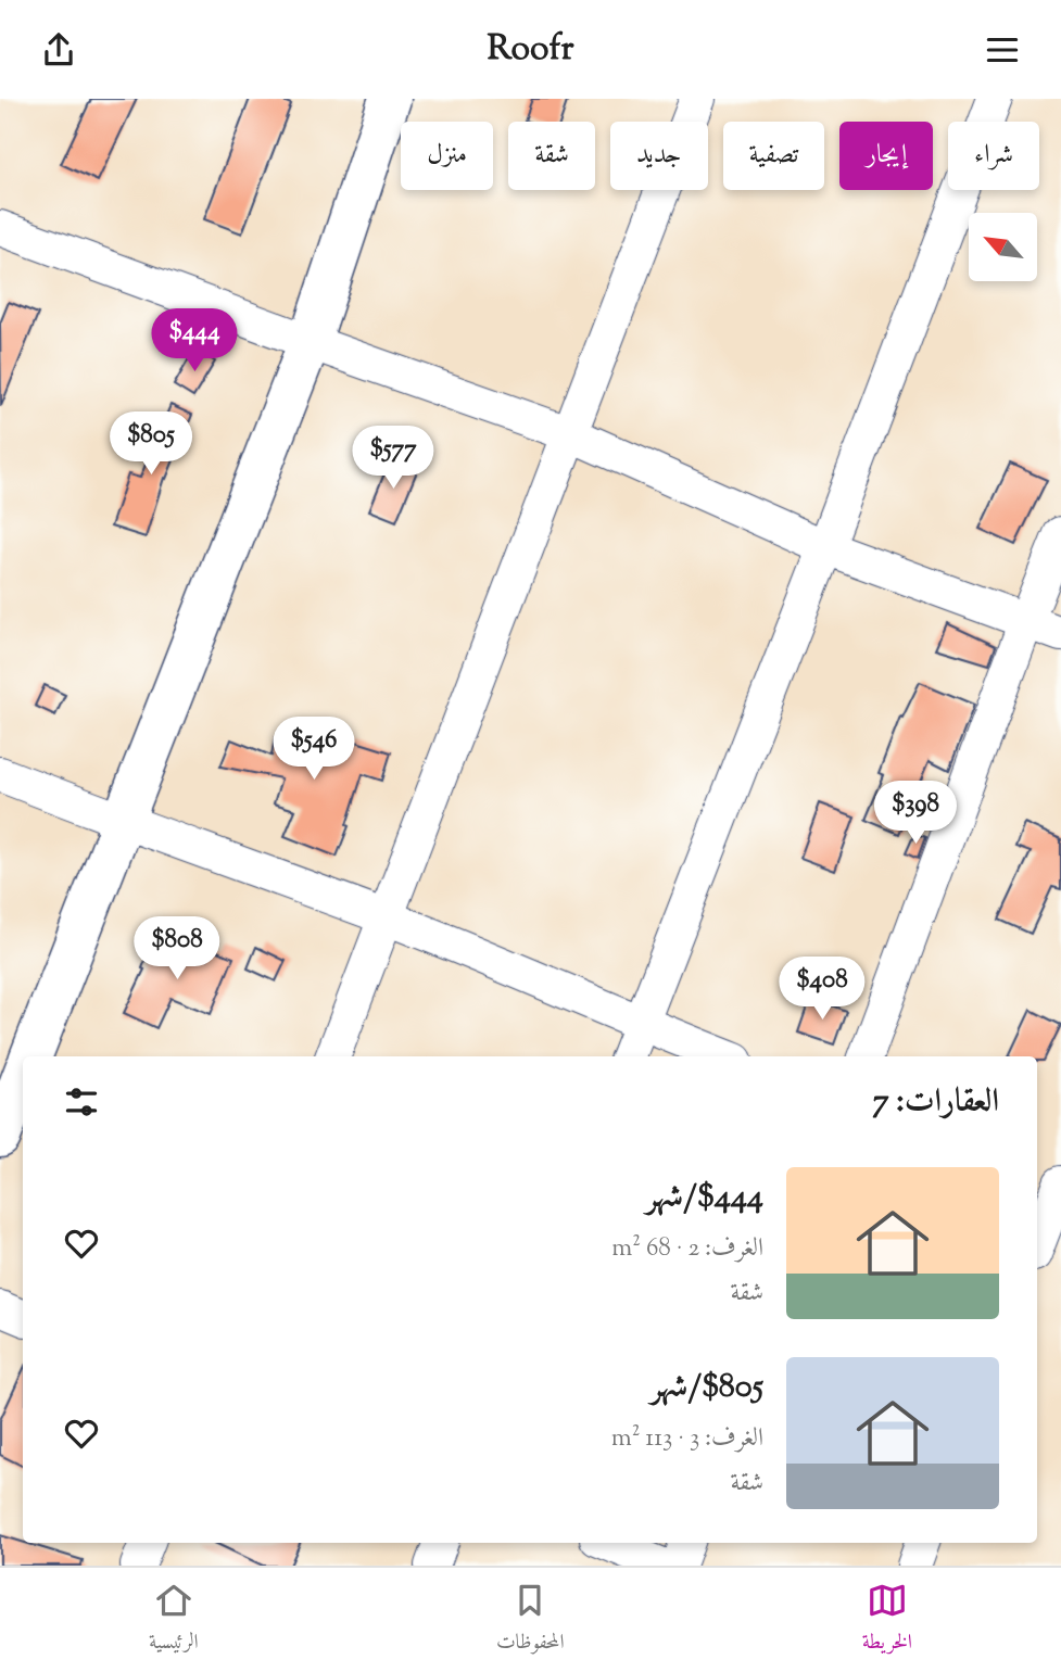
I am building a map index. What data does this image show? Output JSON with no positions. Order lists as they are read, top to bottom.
{
  "north": "top left",
  "page": {
    "header": "Roofr",
    "chip": [
      "شراء",
      "إيجار",
      "تصفية",
      "جديد",
      "شقة",
      "منزل"
    ],
    "price": [
      "$444",
      "$805",
      "$577",
      "$546",
      "$398",
      "$808",
      "$408"
    ],
    "heading": "العقارات: 7",
    "list": [
      {
        "name": "$444/شهر",
        "note": "الغرف: 2 · 68 m² · شقة"
      },
      {
        "name": "$805/شهر",
        "note": "الغرف: 3 · 113 m² · شقة"
      }
    ],
    "tabs": ["الخريطة", "المحفوظات", "الرئيسية"]
  }
}
